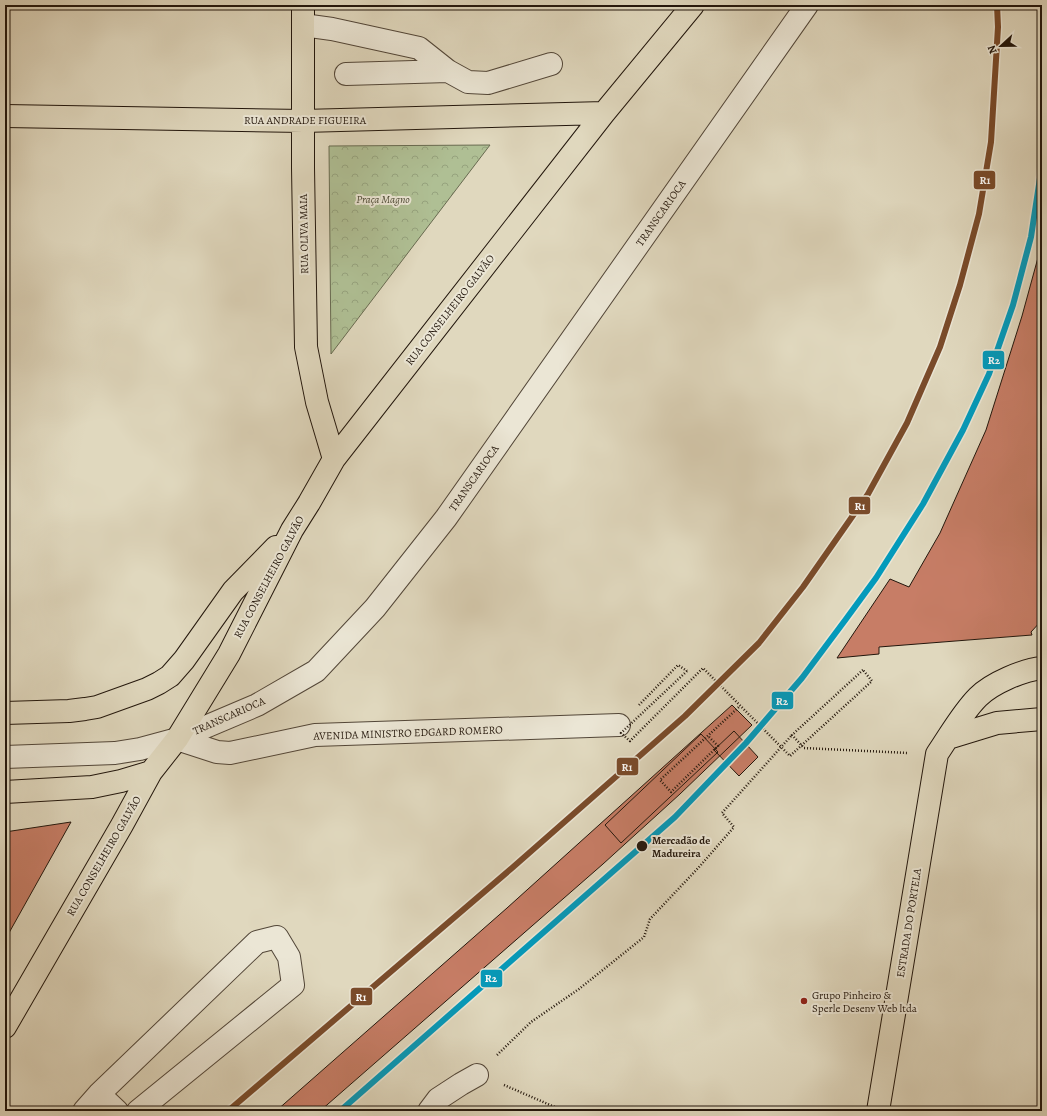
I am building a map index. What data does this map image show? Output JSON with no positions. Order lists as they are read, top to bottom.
{
  "streets": {
    "main road": [
      "RUA ANDRADE FIGUEIRA",
      "RUA OLIVA MAIA",
      "RUA CONSELHEIRO GALVÃO",
      "ESTRADA DO PORTELA"
    ],
    "street": ["TRANSCARIOCA", "AVENIDA MINISTRO EDGARD ROMERO"]
  },
  "crossings": [
    ["RUA ANDRADE FIGUEIRA", "RUA OLIVA MAIA"],
    ["RUA ANDRADE FIGUEIRA", "RUA CONSELHEIRO GALVÃO"],
    ["TRANSCARIOCA", "RUA CONSELHEIRO GALVÃO"],
    ["TRANSCARIOCA", "AVENIDA MINISTRO EDGARD ROMERO"],
    ["RUA OLIVA MAIA", "RUA CONSELHEIRO GALVÃO"],
    ["RUA CONSELHEIRO GALVÃO", "AVENIDA MINISTRO EDGARD ROMERO"]
  ],
  "parks": ["Praça Magno"],
  "places": ["Mercadão de Madureira", "Grupo Pinheiro & Sperle Desenv Web ltda"],
  "lines": ["transit line R1", "transit line R2"],
  "north": "left"
}
